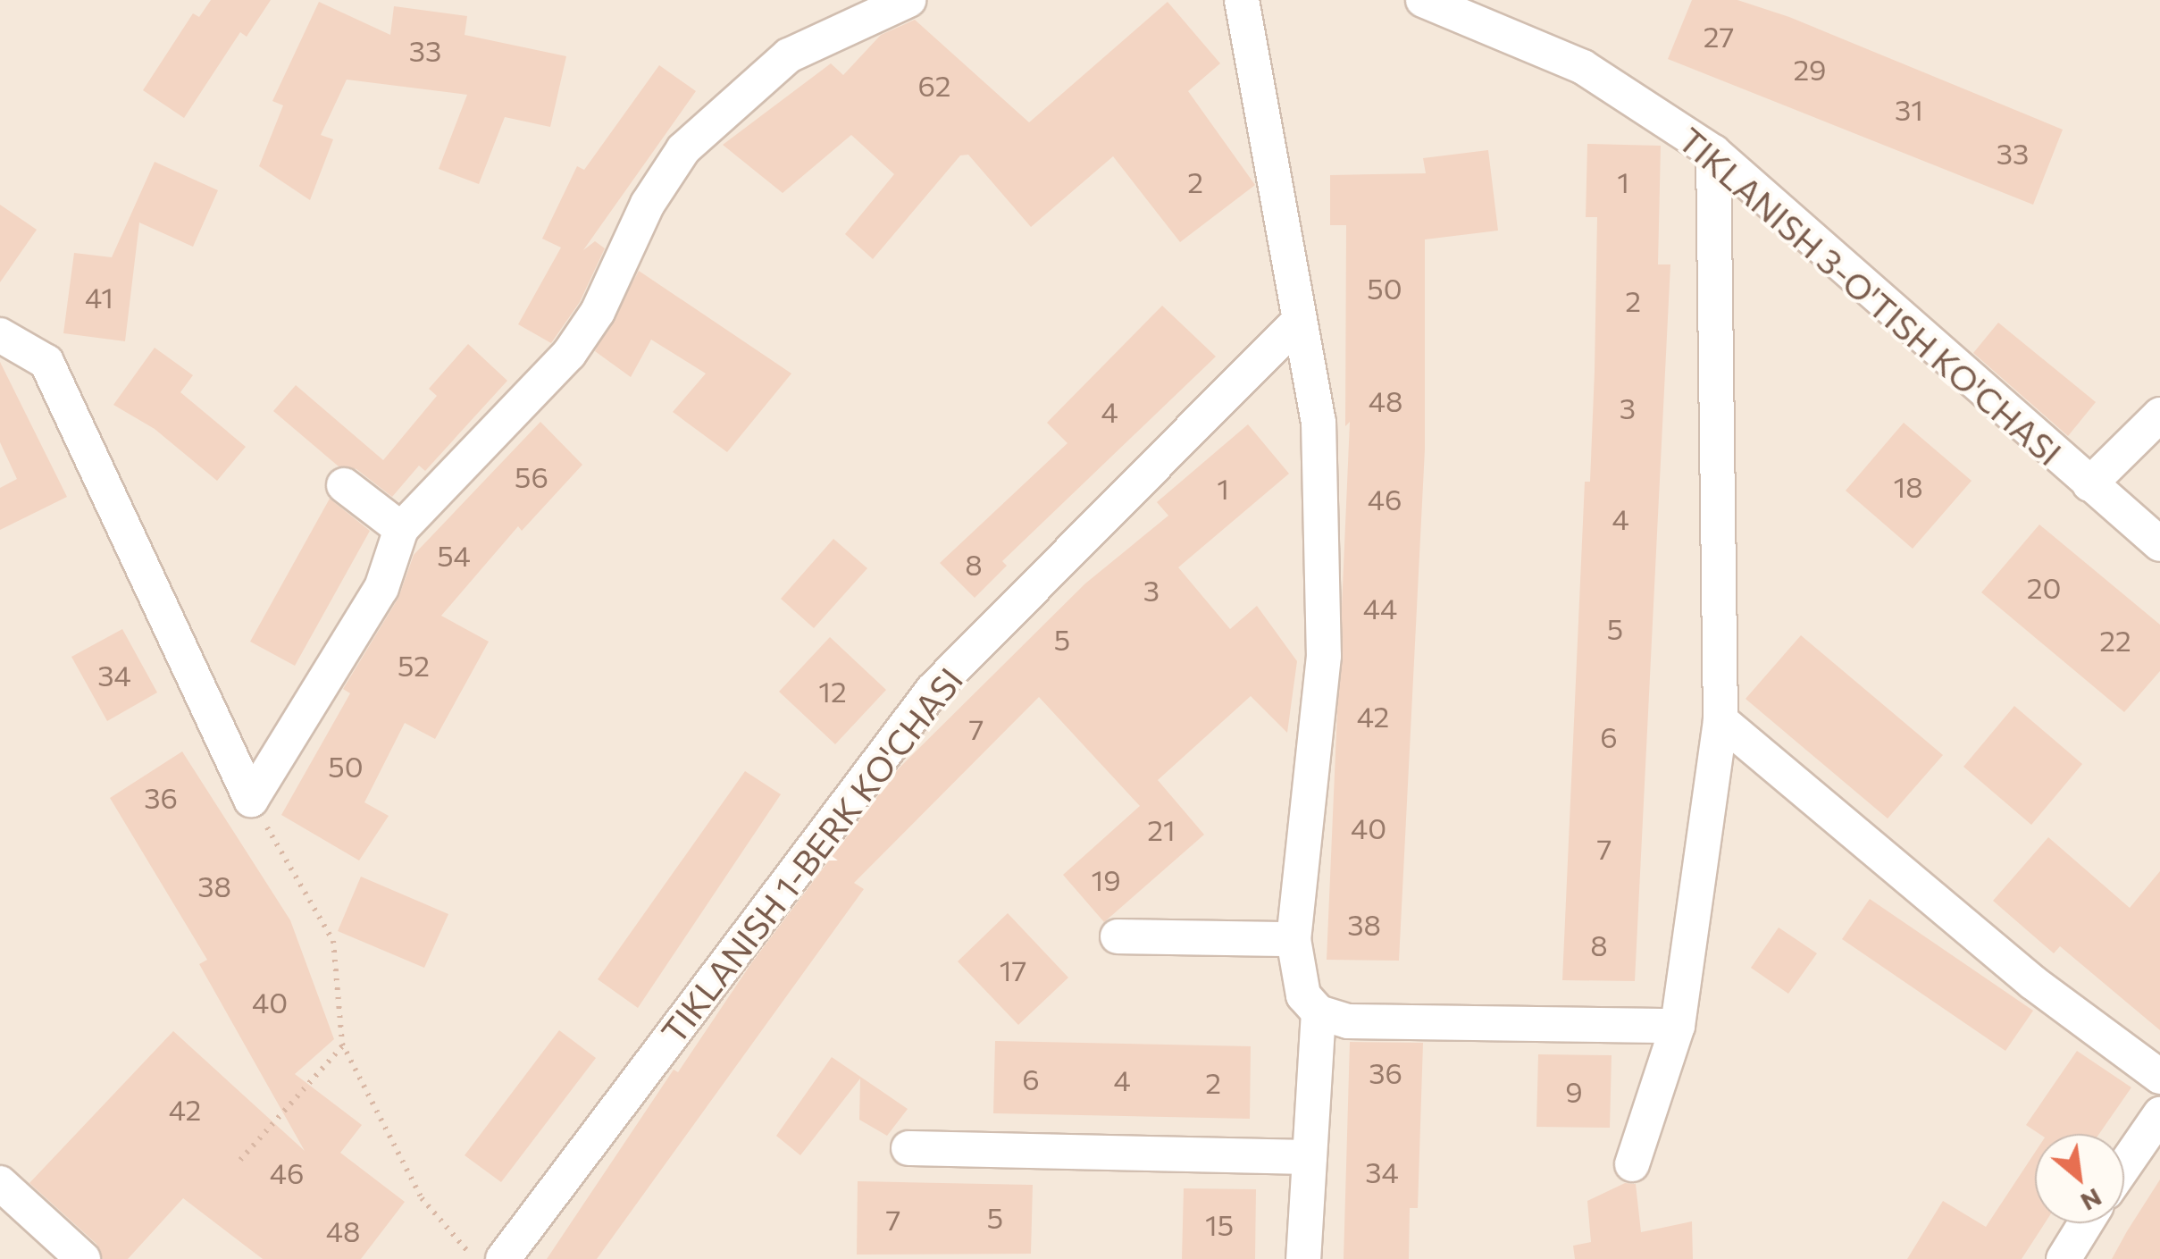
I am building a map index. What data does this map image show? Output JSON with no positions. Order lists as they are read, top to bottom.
{
  "streets": {
    "street": ["TIKLANISH 3-O'TISH KO'CHASI", "TIKLANISH 1-BERK KO'CHASI"]
  },
  "house_numbers": [
    "27",
    "33",
    "29",
    "62",
    "31",
    "33",
    "2",
    "1",
    "50",
    "41",
    "2",
    "48",
    "3",
    "4",
    "56",
    "18",
    "1",
    "46",
    "4",
    "54",
    "8",
    "20",
    "3",
    "44",
    "5",
    "5",
    "22",
    "52",
    "34",
    "12",
    "42",
    "7",
    "6",
    "50",
    "36",
    "40",
    "21",
    "7",
    "19",
    "38",
    "38",
    "8",
    "17",
    "40",
    "36",
    "6",
    "4",
    "2",
    "9",
    "42",
    "34",
    "46",
    "5",
    "7",
    "15",
    "48"
  ],
  "north": "bottom right"
}
